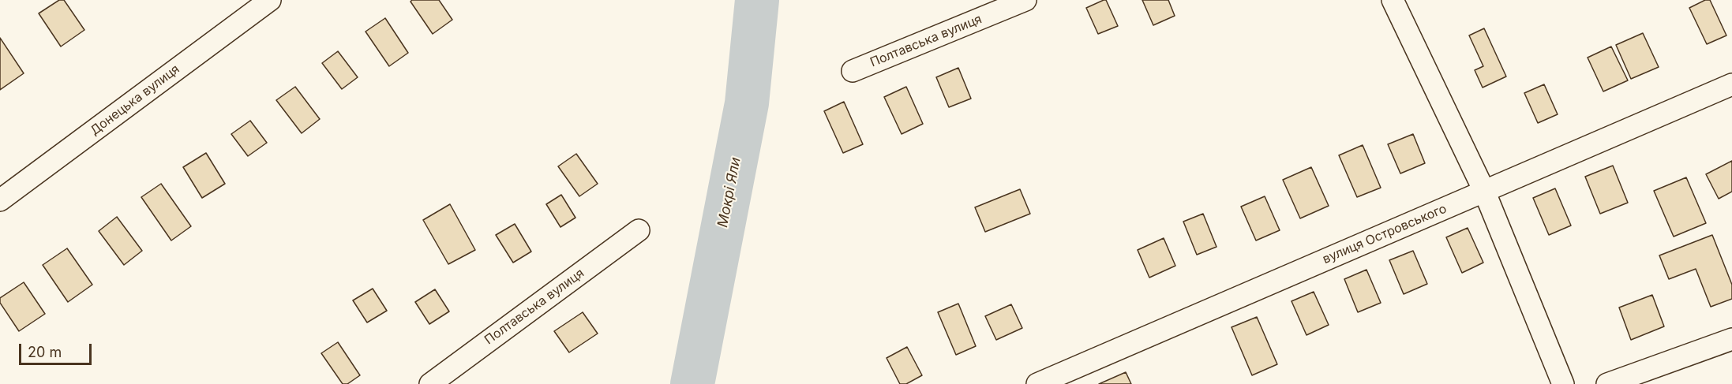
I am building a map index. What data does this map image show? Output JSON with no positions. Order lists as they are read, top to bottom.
{
  "streets": {
    "street": ["Полтавська вулиця", "Донецька вулиця", "вулиця Островського"]
  },
  "water": ["Мокрі Яли"],
  "scale_bar": "20 m"
}
